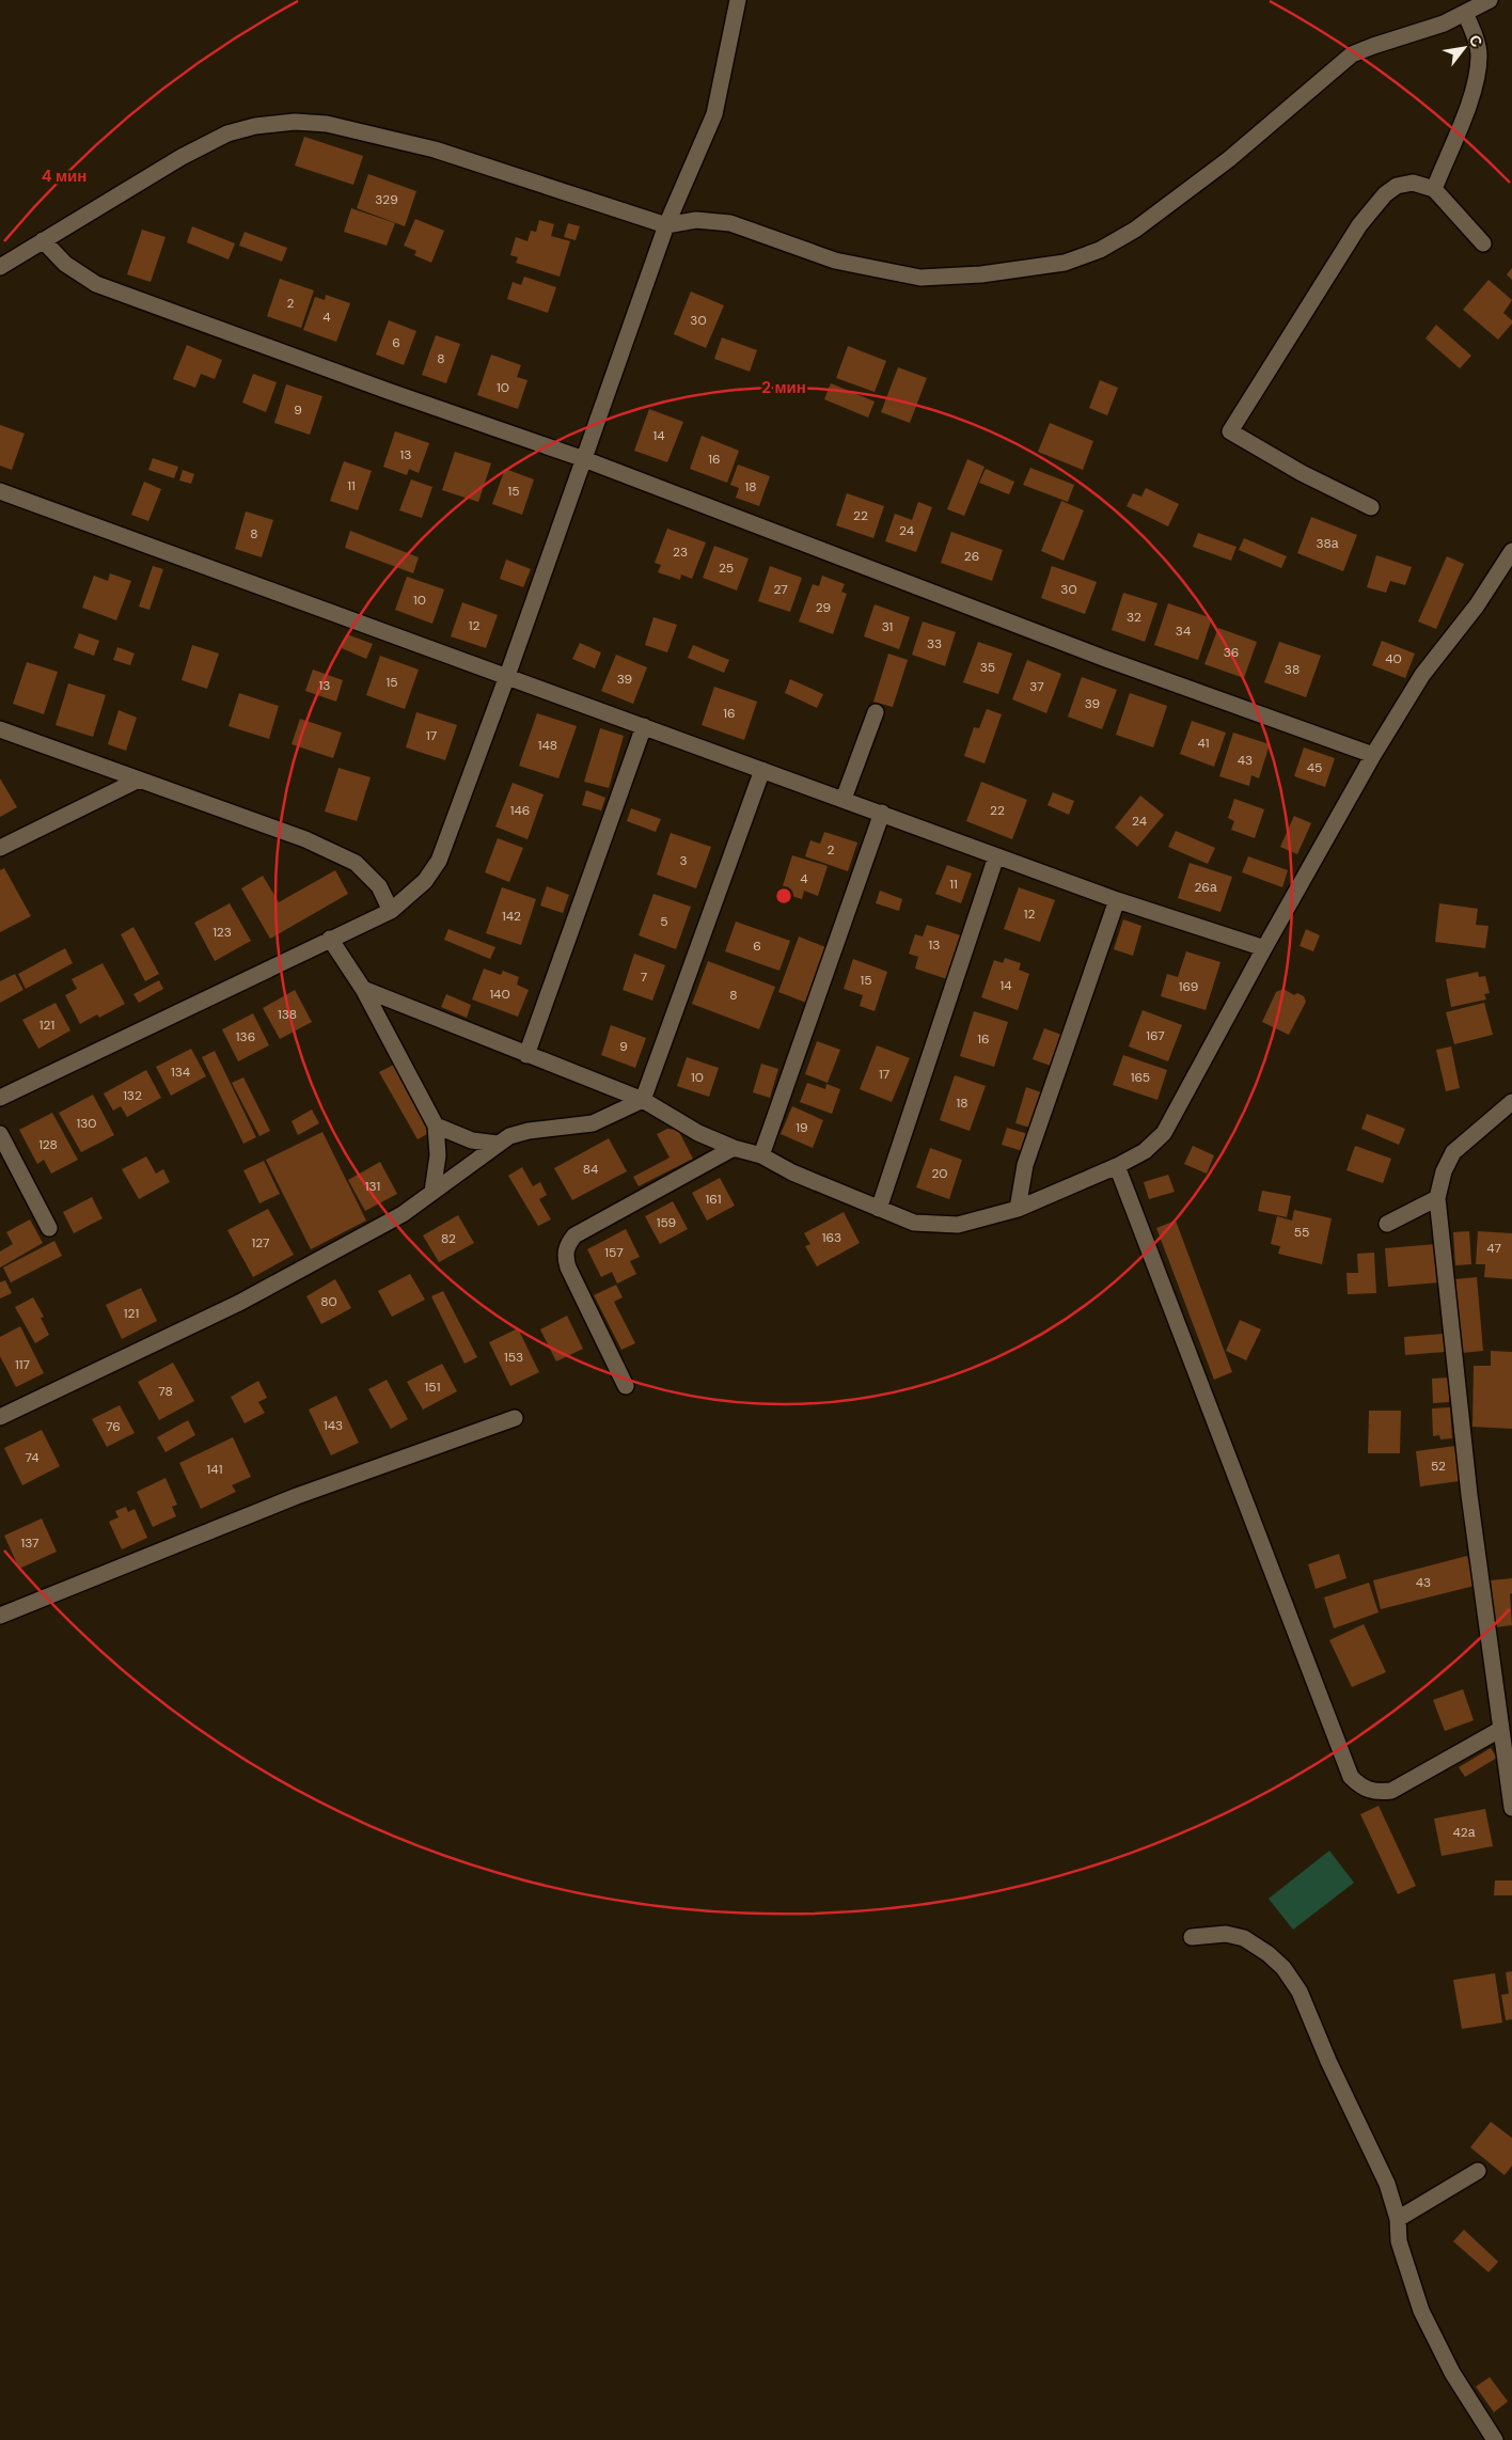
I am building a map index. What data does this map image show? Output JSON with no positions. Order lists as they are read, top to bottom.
{
  "house_numbers": [
    "329",
    "2",
    "4",
    "30",
    "6",
    "8",
    "10",
    "9",
    "14",
    "13",
    "16",
    "11",
    "18",
    "15",
    "22",
    "24",
    "8",
    "38а",
    "23",
    "26",
    "25",
    "27",
    "30",
    "10",
    "29",
    "32",
    "12",
    "31",
    "34",
    "33",
    "36",
    "40",
    "35",
    "38",
    "39",
    "15",
    "13",
    "37",
    "39",
    "16",
    "17",
    "41",
    "148",
    "43",
    "45",
    "146",
    "22",
    "24",
    "2",
    "3",
    "4",
    "11",
    "26а",
    "12",
    "142",
    "5",
    "123",
    "13",
    "6",
    "7",
    "15",
    "14",
    "169",
    "140",
    "8",
    "138",
    "121",
    "167",
    "136",
    "16",
    "9",
    "134",
    "17",
    "10",
    "165",
    "132",
    "18",
    "130",
    "19",
    "128",
    "84",
    "20",
    "131",
    "161",
    "159",
    "55",
    "163",
    "82",
    "127",
    "47",
    "157",
    "80",
    "121",
    "153",
    "117",
    "151",
    "78",
    "143",
    "76",
    "74",
    "52",
    "141",
    "137",
    "43",
    "42а"
  ],
  "north": "top right",
  "rings": ["4 мин", "2 мин"]
}
